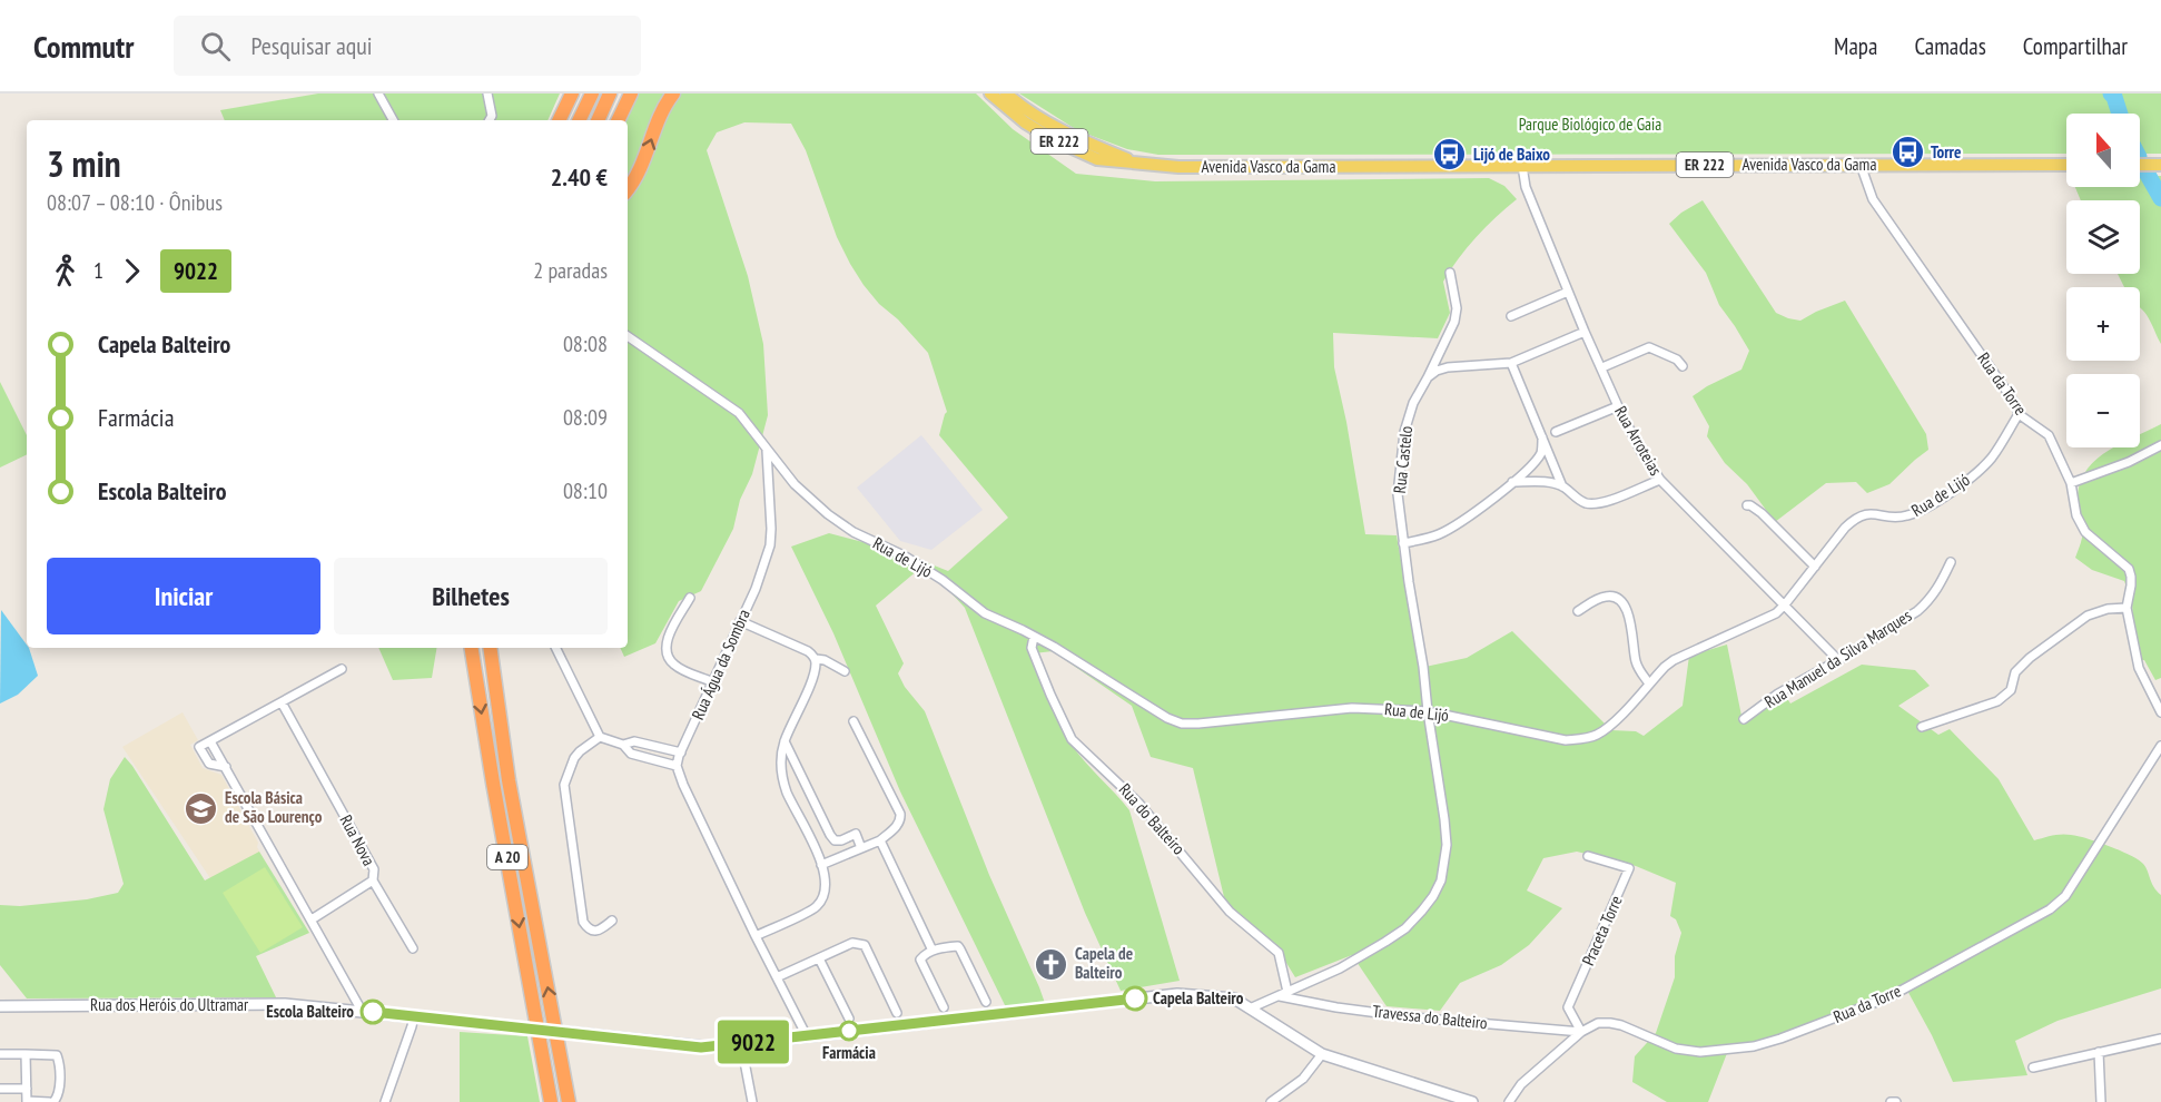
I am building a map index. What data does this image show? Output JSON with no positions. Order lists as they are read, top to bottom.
{
  "streets": {
    "highway": ["A 20"],
    "main road": ["ER 222", "Avenida Vasco da Gama"],
    "street": [
      "Rua da Torre",
      "Rua Arroteias",
      "Rua Castelo",
      "Rua de Lijó",
      "Rua Manuel da Silva Marques",
      "Rua Água da Sombra",
      "Rua do Balteiro",
      "Rua Nova",
      "Praceta Torre",
      "Rua dos Heróis do Ultramar",
      "Travessa do Balteiro"
    ]
  },
  "crossings": [
    ["Avenida Vasco da Gama", "Rua da Torre"],
    ["Avenida Vasco da Gama", "Rua Arroteias"],
    ["Rua da Torre", "Rua de Lijó"],
    ["Rua da Torre", "Praceta Torre"],
    ["Rua da Torre", "Travessa do Balteiro"],
    ["Rua Arroteias", "Rua de Lijó"],
    ["Rua Arroteias", "Rua Manuel da Silva Marques"],
    ["Rua Castelo", "Rua de Lijó"],
    ["Rua Castelo", "Rua do Balteiro"],
    ["Rua Castelo", "Rua dos Heróis do Ultramar"],
    ["Rua Castelo", "Travessa do Balteiro"],
    ["Rua de Lijó", "Rua Água da Sombra"],
    ["Rua de Lijó", "Rua do Balteiro"],
    ["Rua do Balteiro", "Travessa do Balteiro"],
    ["Praceta Torre", "Travessa do Balteiro"]
  ],
  "parks": ["Parque Biológico de Gaia"],
  "places": {
    "bus stop": ["Torre", "Lijó de Baixo"],
    "school or university": ["Escola Básica de São Lourenço"],
    "church": ["Capela de Balteiro"],
    "other": ["Capela Balteiro", "Escola Balteiro", "Farmácia"]
  },
  "lines": ["bus line 9022"],
  "north": "top",
  "page": {
    "header": "Commutr",
    "search": "Pesquisar aqui",
    "nav": ["Mapa", "Camadas", "Compartilhar"],
    "on_map": "9022",
    "map_buttons": ["+", "−"],
    "heading": ["3 min", "08:07 – 08:10 · Ônibus", "2.40 €"],
    "legs": ["1", "9022", "2 paradas"],
    "list": [
      {
        "name": "Capela Balteiro",
        "value": "08:08"
      },
      {
        "name": "Farmácia",
        "value": "08:09"
      },
      {
        "name": "Escola Balteiro",
        "value": "08:10"
      }
    ],
    "buttons": ["Iniciar", "Bilhetes"]
  }
}
